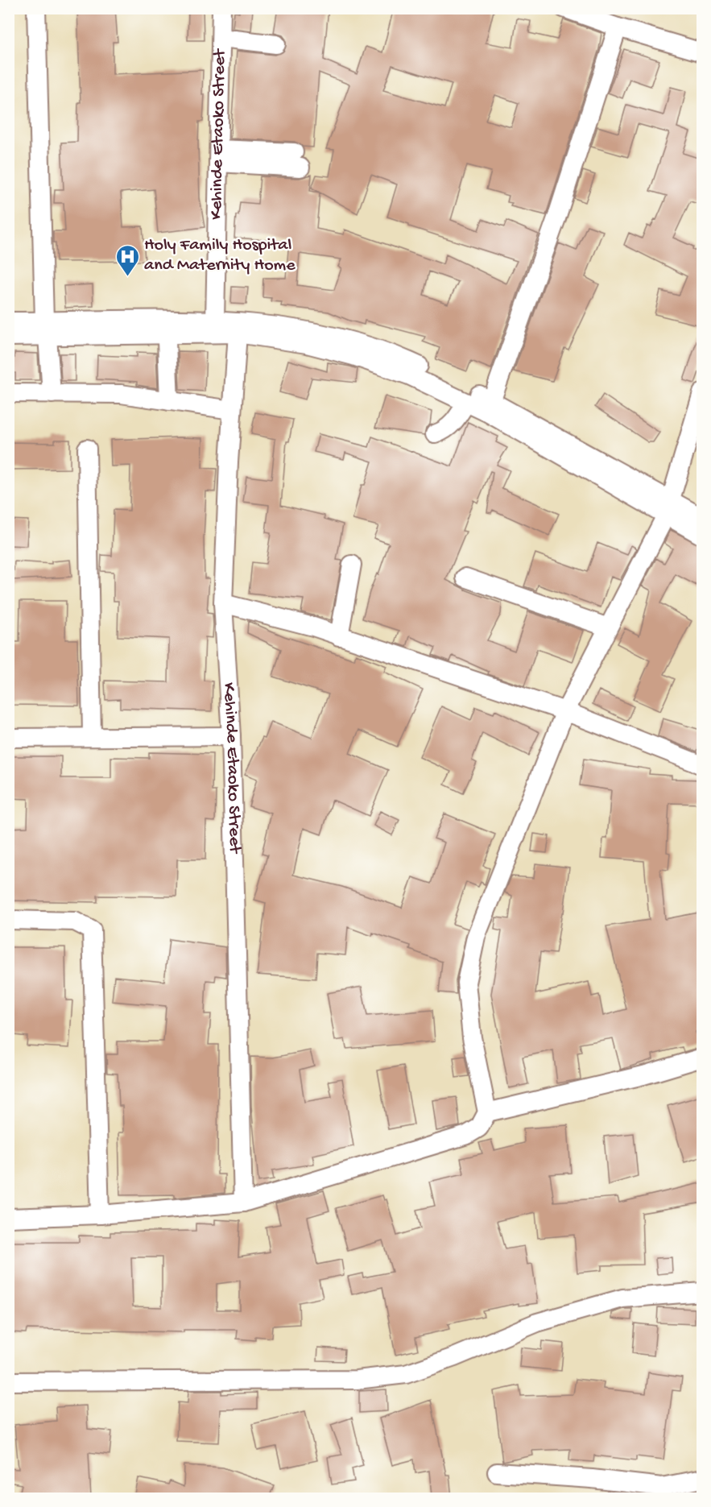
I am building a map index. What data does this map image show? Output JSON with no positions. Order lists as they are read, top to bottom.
{
  "streets": {
    "street": ["Kehinde Etaoko Street"]
  },
  "places": {
    "hospital": ["Holy Family Hospital and Maternity Home"]
  }
}
